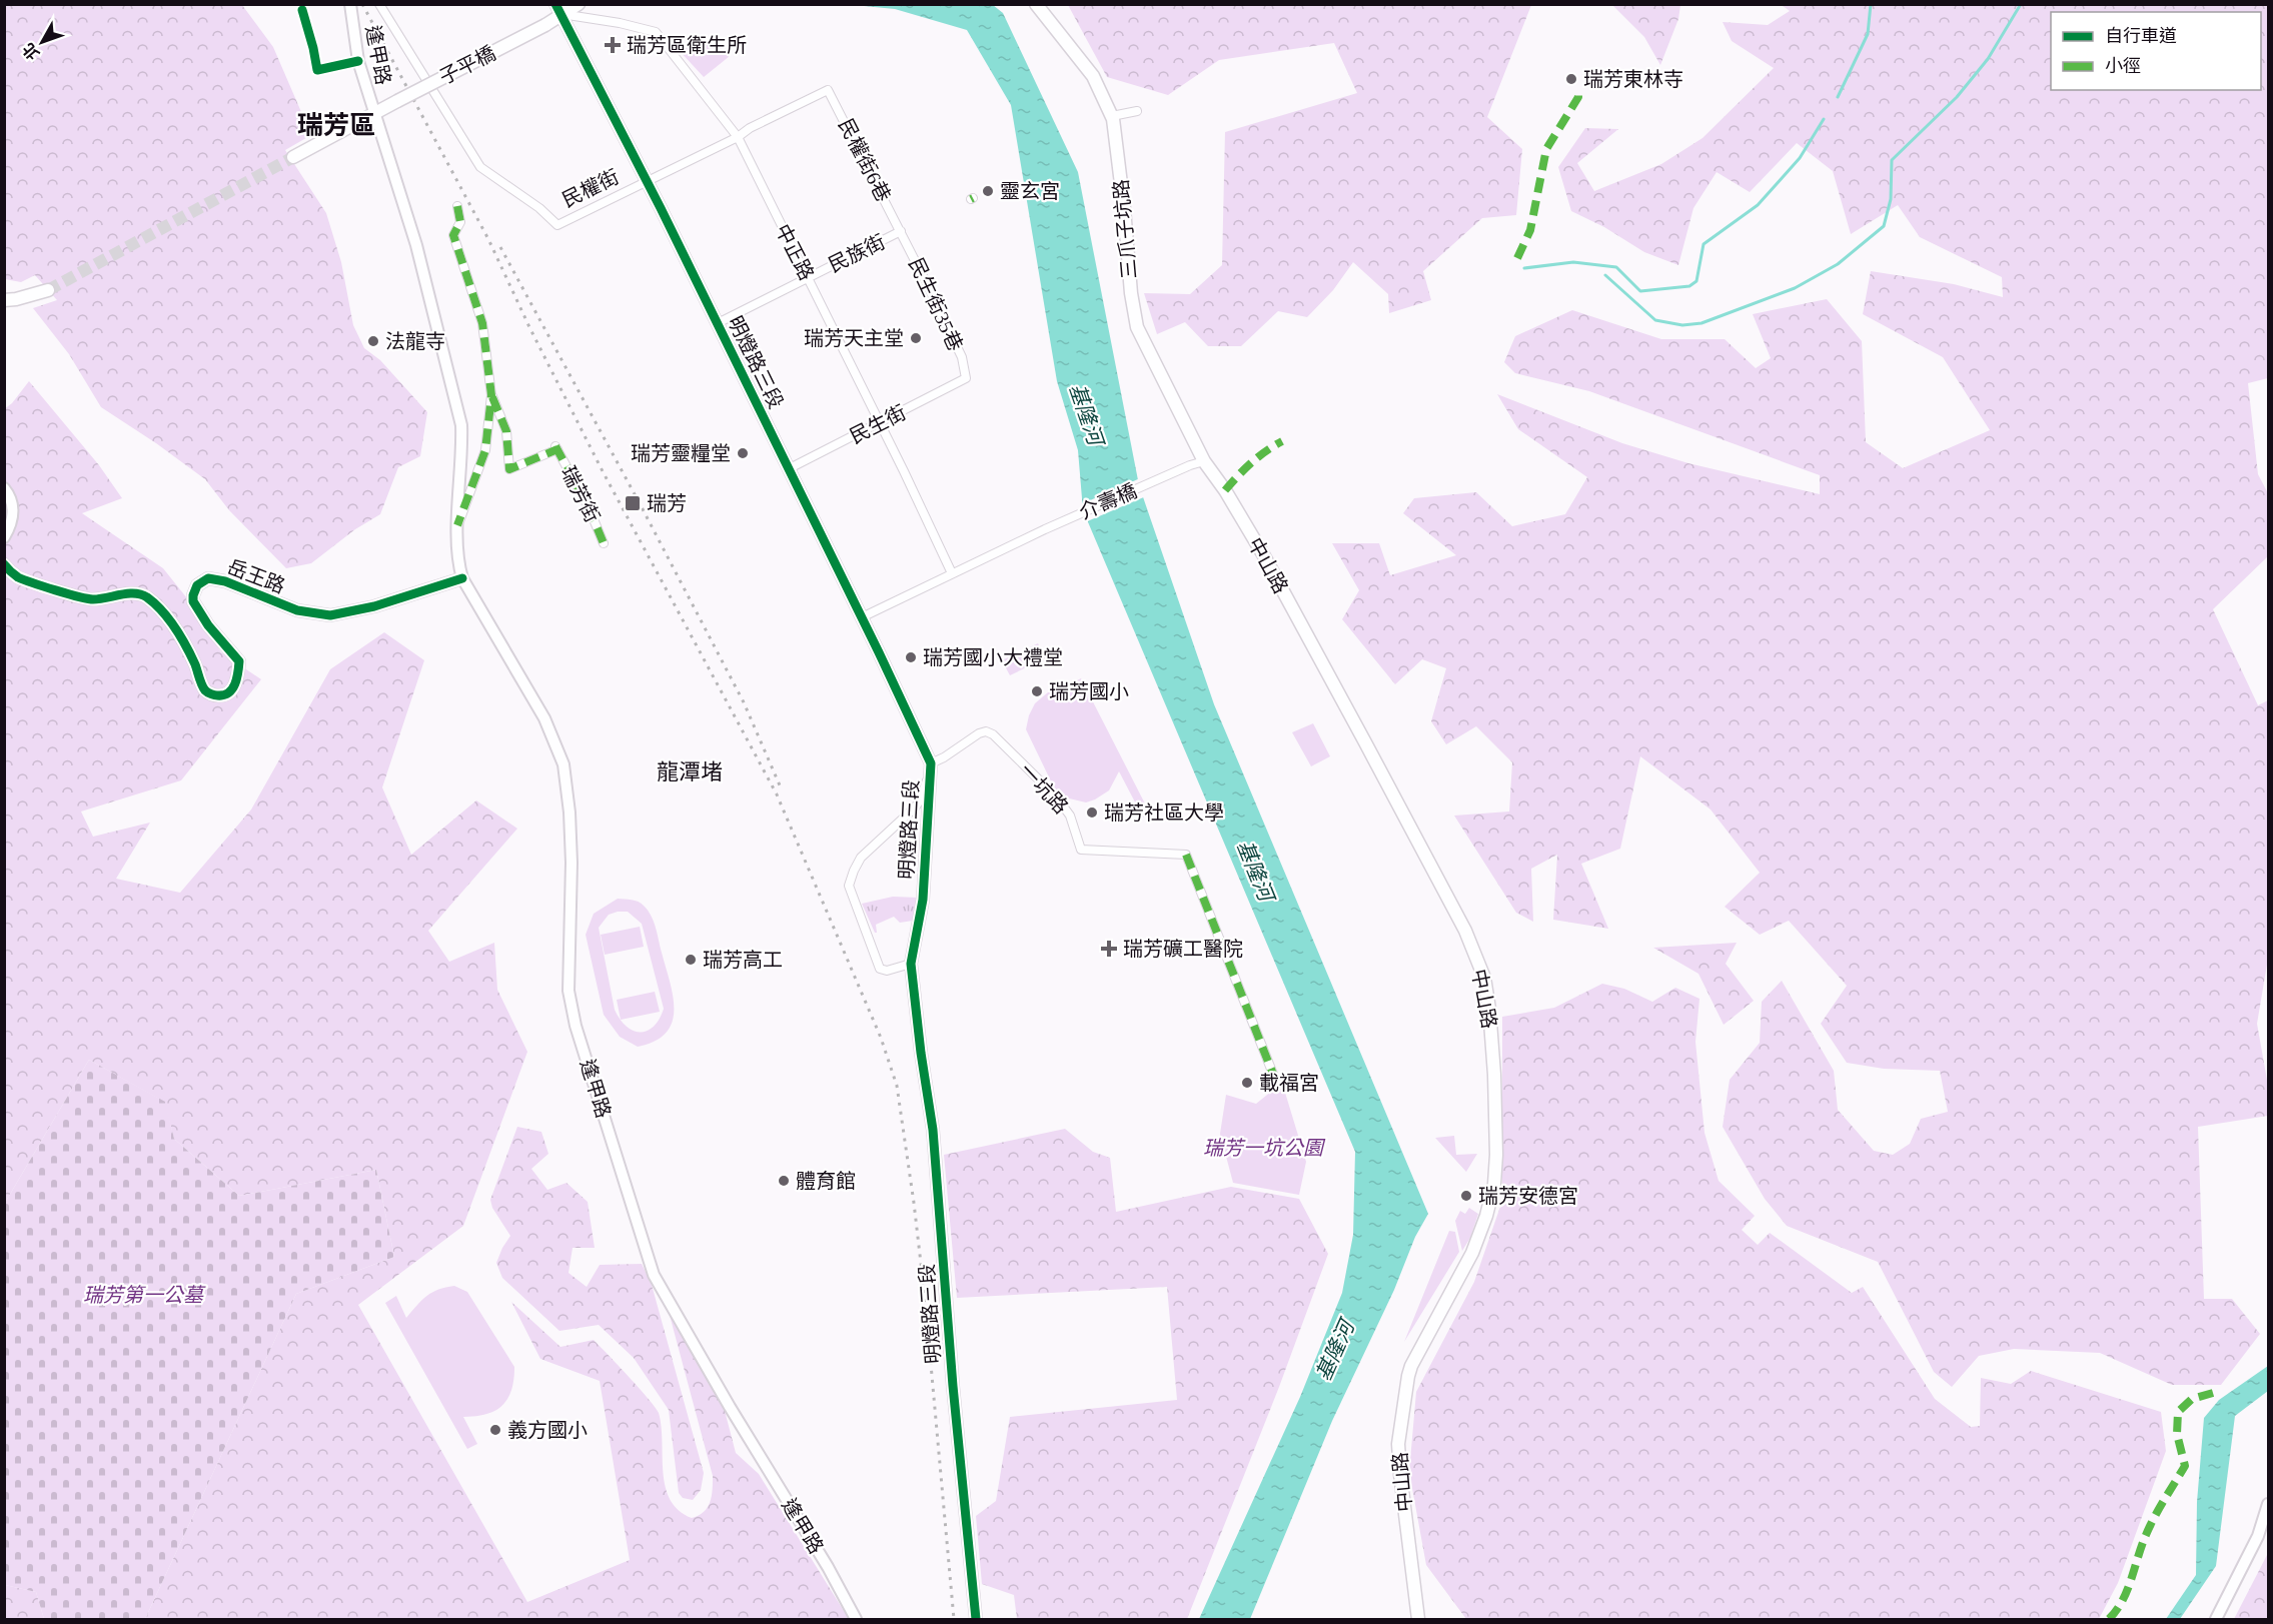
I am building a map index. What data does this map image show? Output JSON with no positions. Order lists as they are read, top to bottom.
{
  "streets": {
    "main road": ["子平橋", "三爪子坑路", "中山路"],
    "street": [
      "逢甲路",
      "民權街6巷",
      "民權街",
      "中正路",
      "民族街",
      "民生街35巷",
      "明燈路三段",
      "民生街",
      "瑞芳街",
      "介壽橋",
      "岳王路",
      "一坑路"
    ]
  },
  "crossings": [
    ["逢甲路", "子平橋"],
    ["逢甲路", "瑞芳街"],
    ["逢甲路", "岳王路"],
    ["子平橋", "中正路"],
    ["子平橋", "明燈路三段"],
    ["民權街6巷", "民權街"],
    ["民權街6巷", "民族街"],
    ["民權街6巷", "民生街35巷"],
    ["民權街", "中正路"],
    ["民權街", "明燈路三段"],
    ["三爪子坑路", "介壽橋"],
    ["三爪子坑路", "中山路"],
    ["中正路", "民族街"],
    ["中正路", "明燈路三段"],
    ["中正路", "民生街"],
    ["中正路", "介壽橋"],
    ["民族街", "民生街35巷"],
    ["民族街", "明燈路三段"],
    ["民生街35巷", "民生街"],
    ["明燈路三段", "民生街"],
    ["明燈路三段", "一坑路"],
    ["介壽橋", "中山路"]
  ],
  "districts": ["瑞芳區", "龍潭堵"],
  "water": ["基隆河"],
  "parks": ["瑞芳一坑公園", "瑞芳第一公墓"],
  "places": {
    "health": ["瑞芳區衛生所", "瑞芳礦工醫院"],
    "other": [
      "瑞芳東林寺",
      "靈玄宮",
      "瑞芳天主堂",
      "法龍寺",
      "瑞芳靈糧堂",
      "瑞芳國小大禮堂",
      "瑞芳國小",
      "瑞芳社區大學",
      "瑞芳高工",
      "載福宮",
      "體育館",
      "瑞芳安德宮",
      "義方國小"
    ],
    "transit": ["瑞芳"]
  },
  "legend": ["自行車道", "小徑"],
  "north": "bottom left"
}
